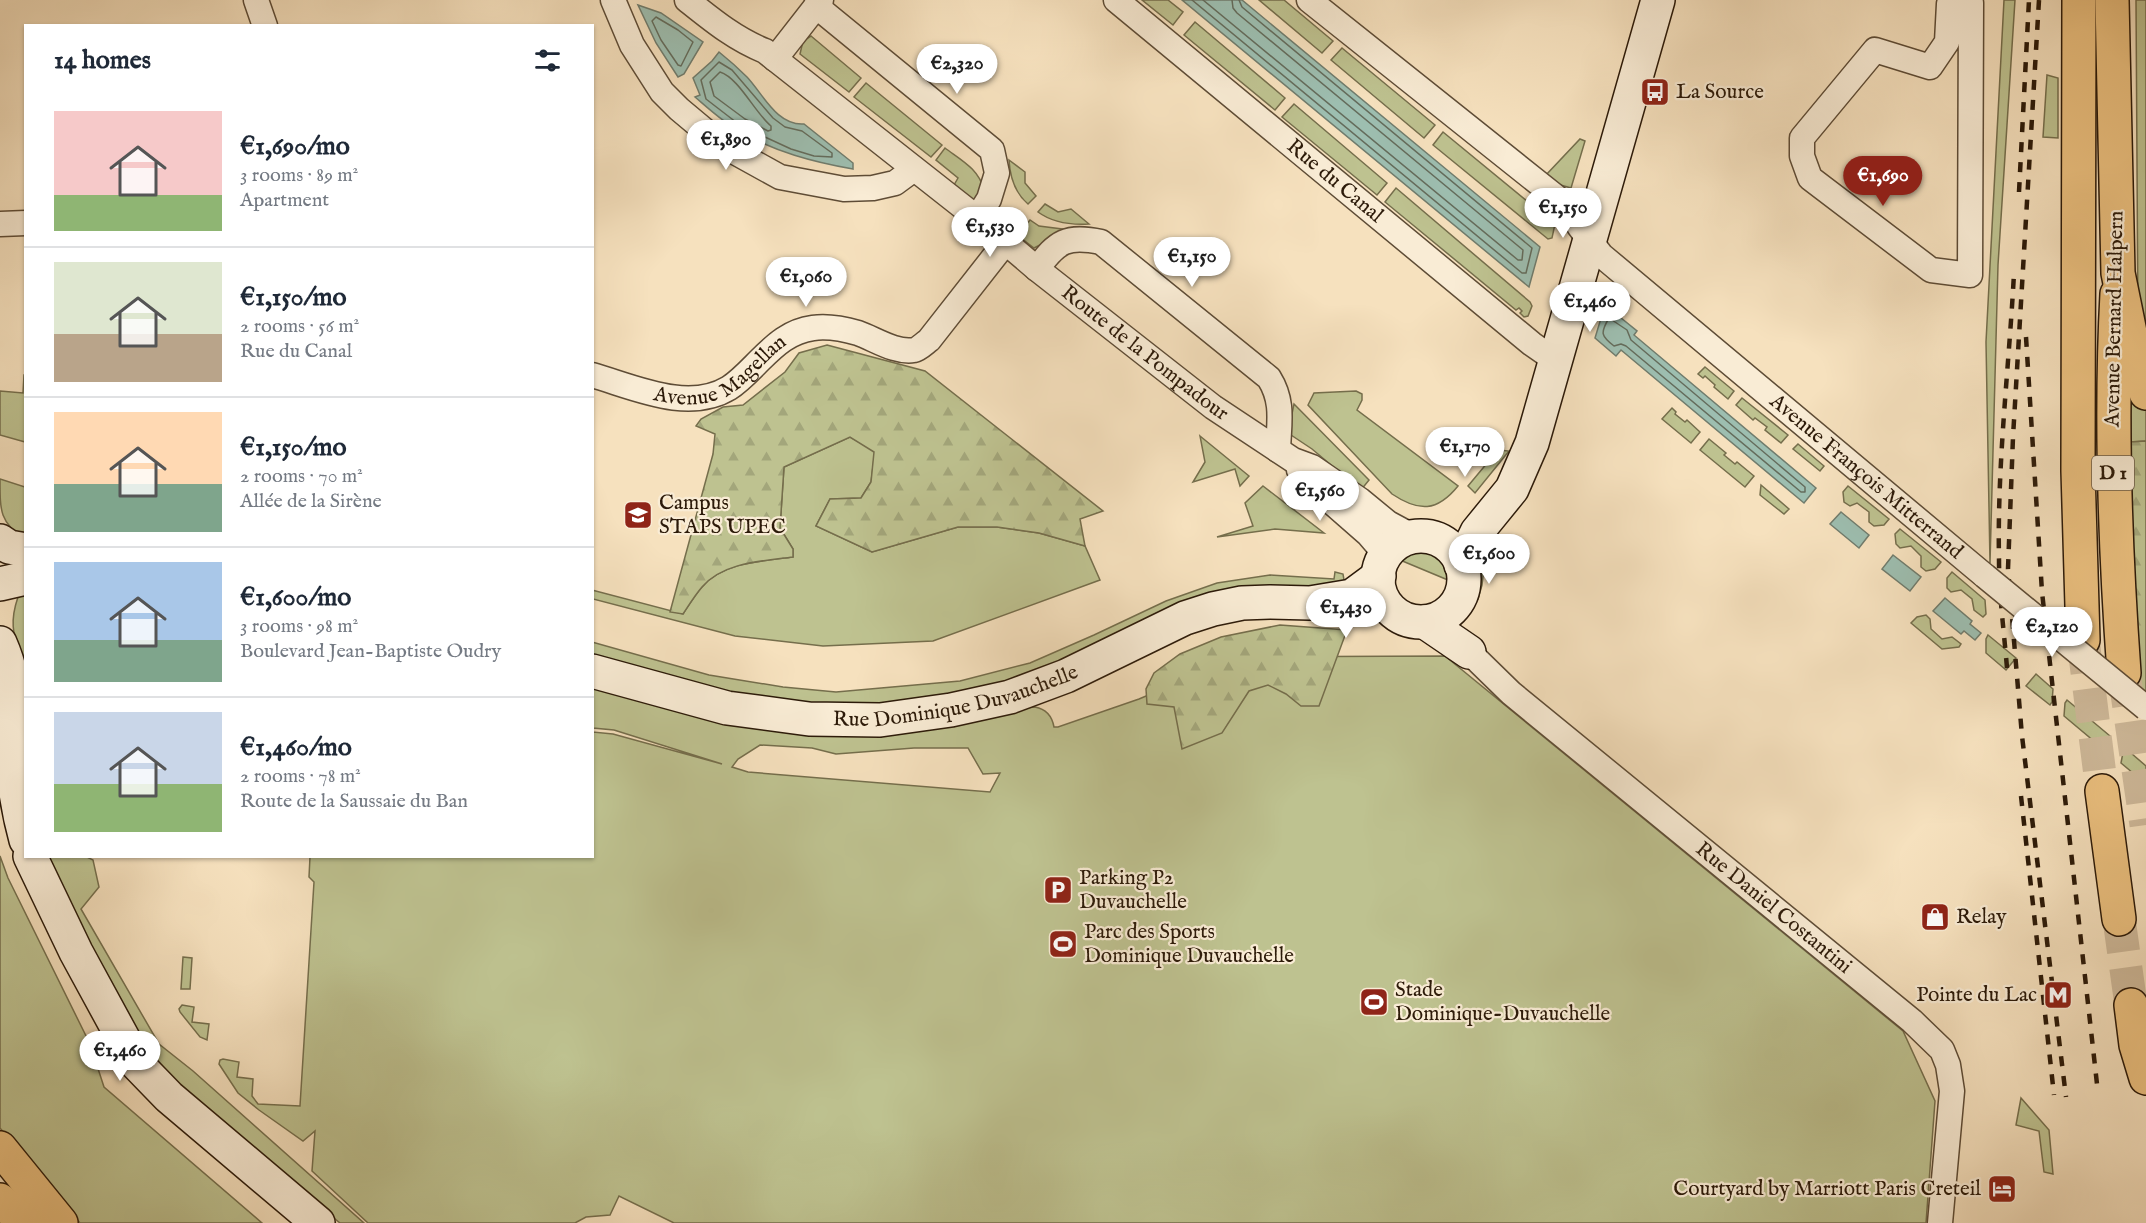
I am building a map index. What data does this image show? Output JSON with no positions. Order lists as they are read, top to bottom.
{
  "streets": {
    "main road": ["Avenue Bernard Halpern", "D 1"],
    "street": [
      "Rue du Canal",
      "Route de la Pompadour",
      "Avenue Magellan",
      "Avenue François Mitterrand",
      "Rue Dominique Duvauchelle",
      "Rue Daniel Costantini"
    ]
  },
  "crossings": [
    ["Route de la Pompadour", "Avenue Magellan"],
    ["Route de la Pompadour", "Rue Dominique Duvauchelle"],
    ["Route de la Pompadour", "Rue Daniel Costantini"],
    ["Rue Dominique Duvauchelle", "Rue Daniel Costantini"]
  ],
  "places": {
    "bus stop": ["La Source"],
    "school or university": ["Campus STAPS UPEC"],
    "parking": ["Parking P2 Duvauchelle"],
    "shop": ["Relay"],
    "sports": ["Parc des Sports Dominique Duvauchelle", "Stade Dominique-Duvauchelle"],
    "metro station": ["Pointe du Lac"],
    "hotel": ["Courtyard by Marriott Paris Creteil"]
  },
  "page": {
    "heading": "14 homes",
    "price": [
      "€2,320",
      "€1,890",
      "€1,690",
      "€1,150",
      "€1,530",
      "€1,150",
      "€1,060",
      "€1,460",
      "€1,170",
      "€1,560",
      "€1,600",
      "€1,430",
      "€2,120",
      "€1,460"
    ],
    "list": [
      {
        "name": "€1,690/mo",
        "note": "3 rooms · 89 m² · Apartment"
      },
      {
        "name": "€1,150/mo",
        "note": "2 rooms · 56 m² · Rue du Canal"
      },
      {
        "name": "€1,150/mo",
        "note": "2 rooms · 70 m² · Allée de la Sirène"
      },
      {
        "name": "€1,600/mo",
        "note": "3 rooms · 98 m² · Boulevard Jean-Baptiste Oudry"
      },
      {
        "name": "€1,460/mo",
        "note": "2 rooms · 78 m² · Route de la Saussaie du Ban"
      }
    ]
  }
}
